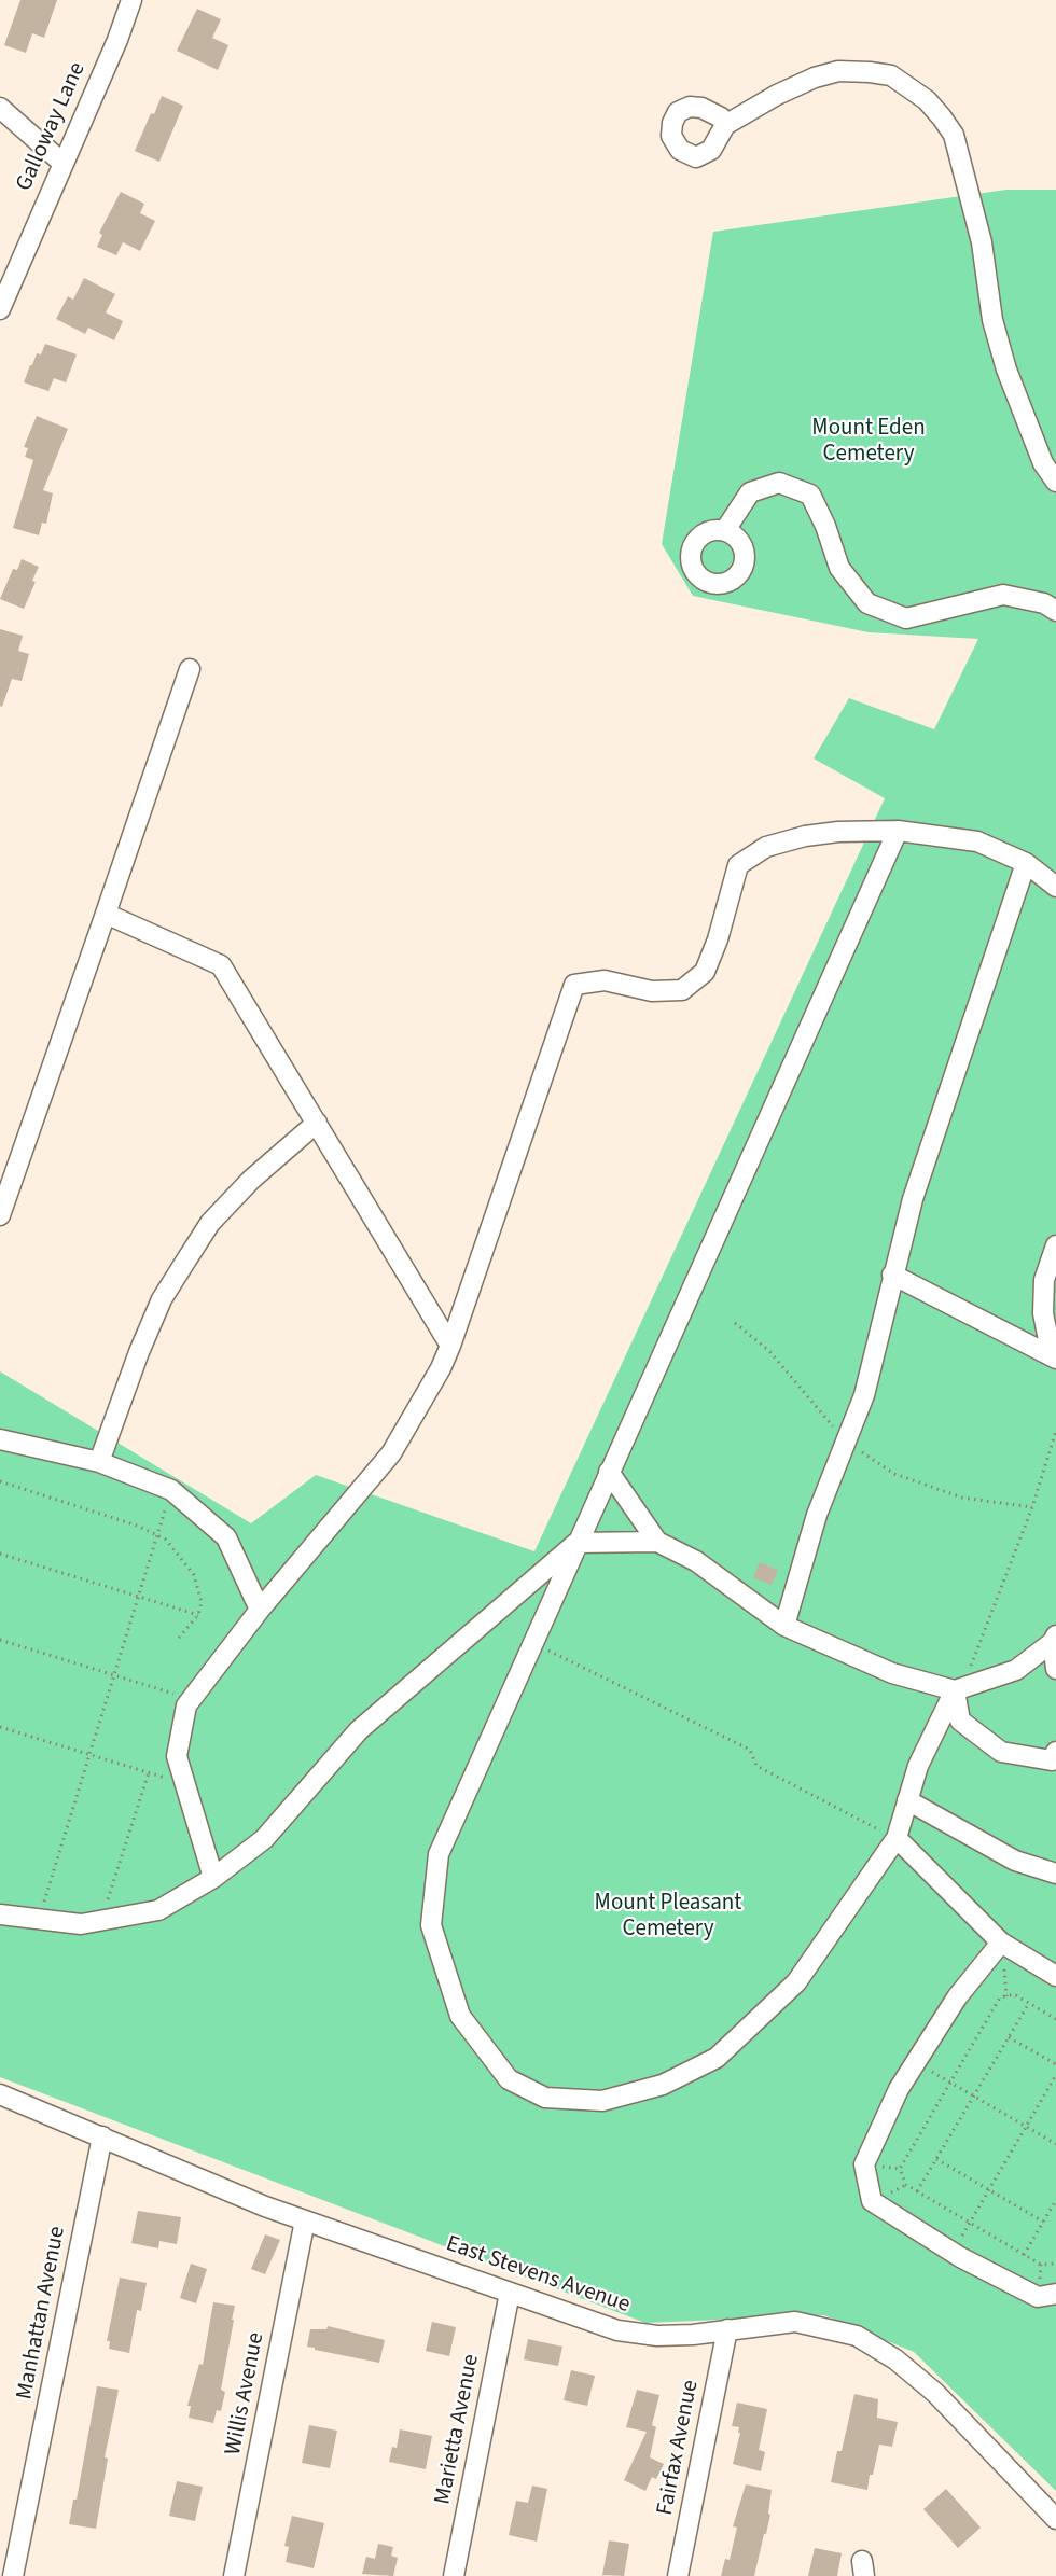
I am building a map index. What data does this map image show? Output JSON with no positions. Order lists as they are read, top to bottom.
{
  "streets": {
    "street": [
      "Galloway Lane",
      "East Stevens Avenue",
      "Manhattan Avenue",
      "Willis Avenue",
      "Marietta Avenue",
      "Fairfax Avenue"
    ]
  },
  "crossings": [
    ["East Stevens Avenue", "Manhattan Avenue"],
    ["East Stevens Avenue", "Willis Avenue"],
    ["East Stevens Avenue", "Marietta Avenue"],
    ["East Stevens Avenue", "Fairfax Avenue"]
  ],
  "parks": ["Mount Eden Cemetery", "Mount Pleasant Cemetery"]
}
